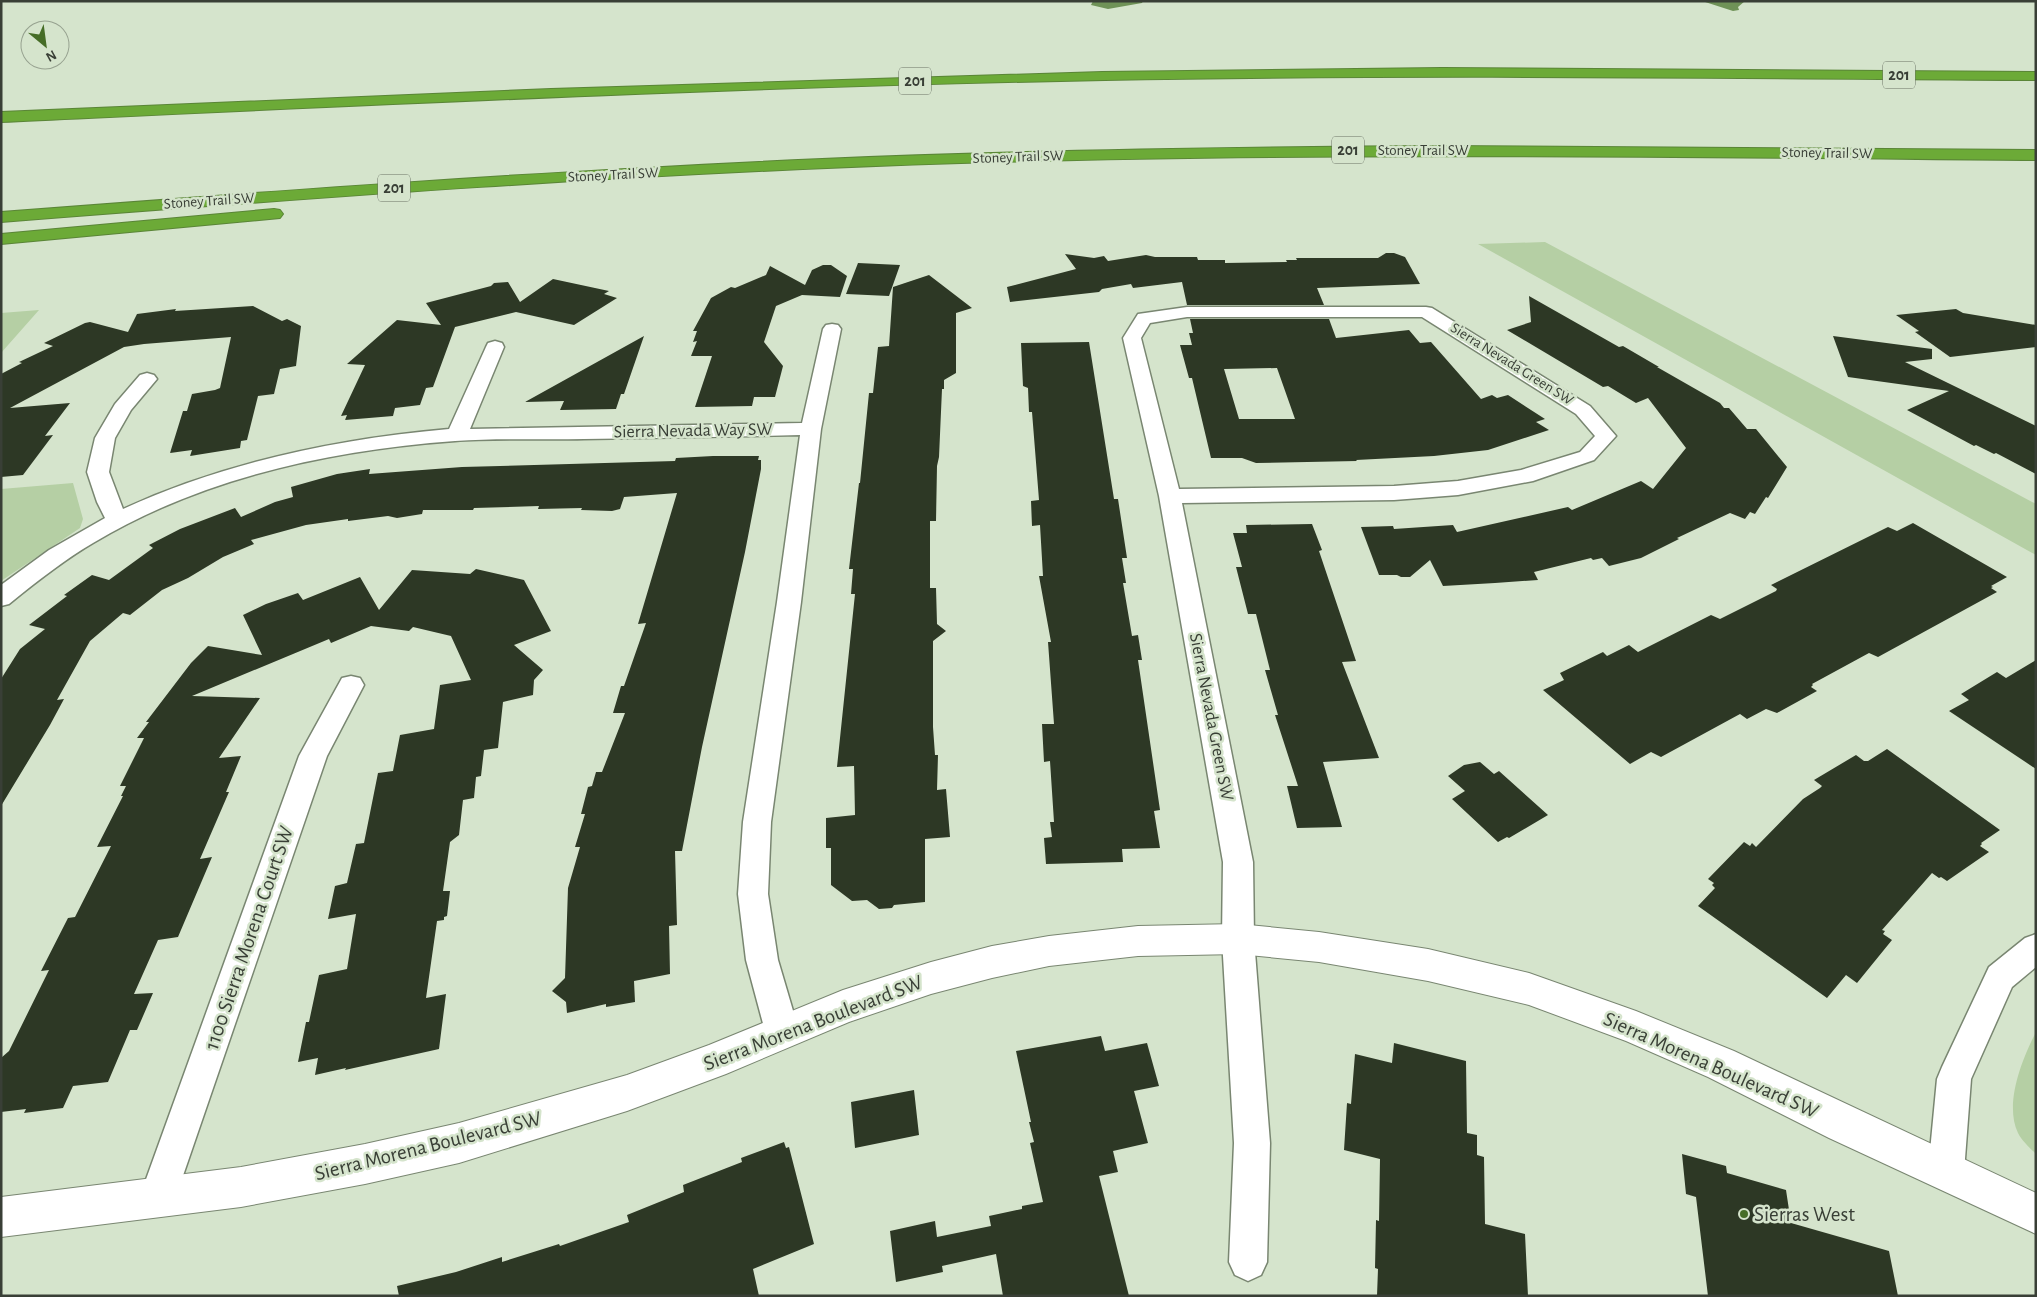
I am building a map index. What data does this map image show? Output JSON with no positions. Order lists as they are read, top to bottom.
{
  "streets": {
    "highway": ["201", "Stoney Trail SW"],
    "street": [
      "Sierra Nevada Green SW",
      "Sierra Nevada Way SW",
      "1100 Sierra Morena Court SW",
      "Sierra Morena Boulevard SW"
    ]
  },
  "crossings": [
    ["Sierra Nevada Green SW", "Sierra Morena Boulevard SW"],
    ["1100 Sierra Morena Court SW", "Sierra Morena Boulevard SW"]
  ],
  "places": ["Sierras West"],
  "north": "bottom right"
}
